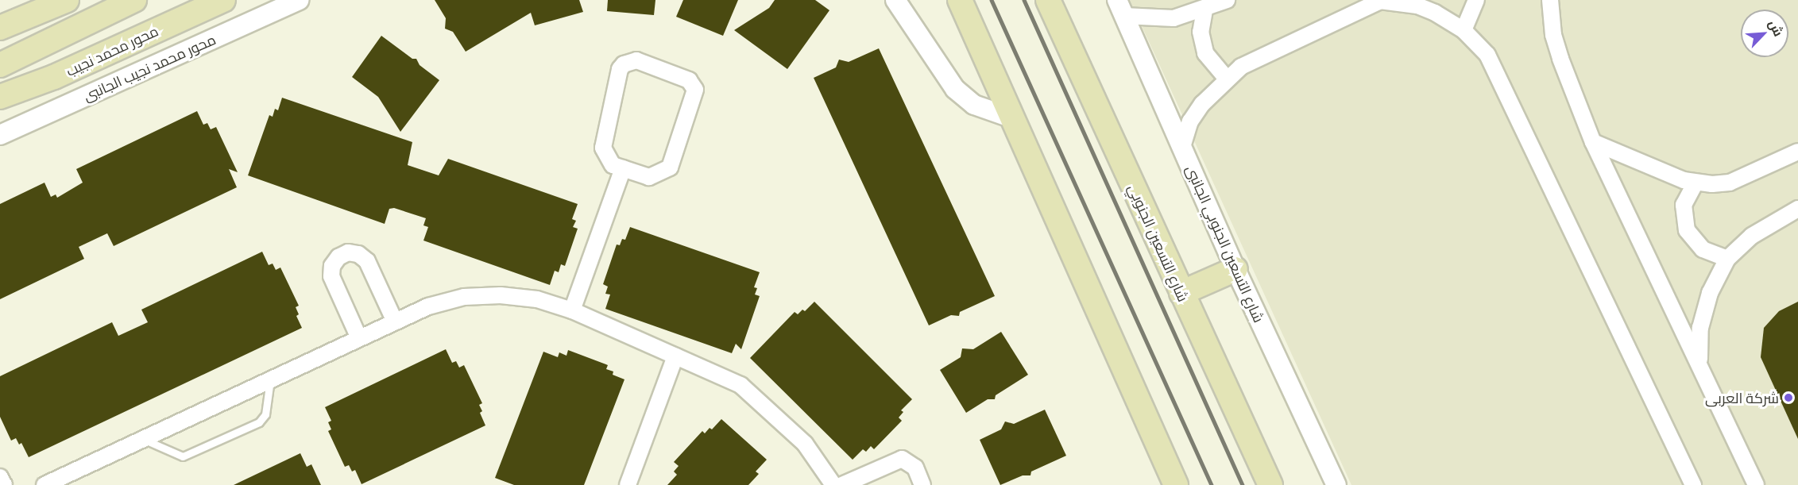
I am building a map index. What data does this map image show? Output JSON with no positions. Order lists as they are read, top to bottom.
{
  "streets": {
    "main road": ["محور محمد نجيب", "شارع التسعين الجنوبي"],
    "street": ["محور محمد نجيب الجانبى", "شارع التسعين الجنوبي الجانبى"]
  },
  "places": ["شركة العربى"],
  "north": "top right"
}
